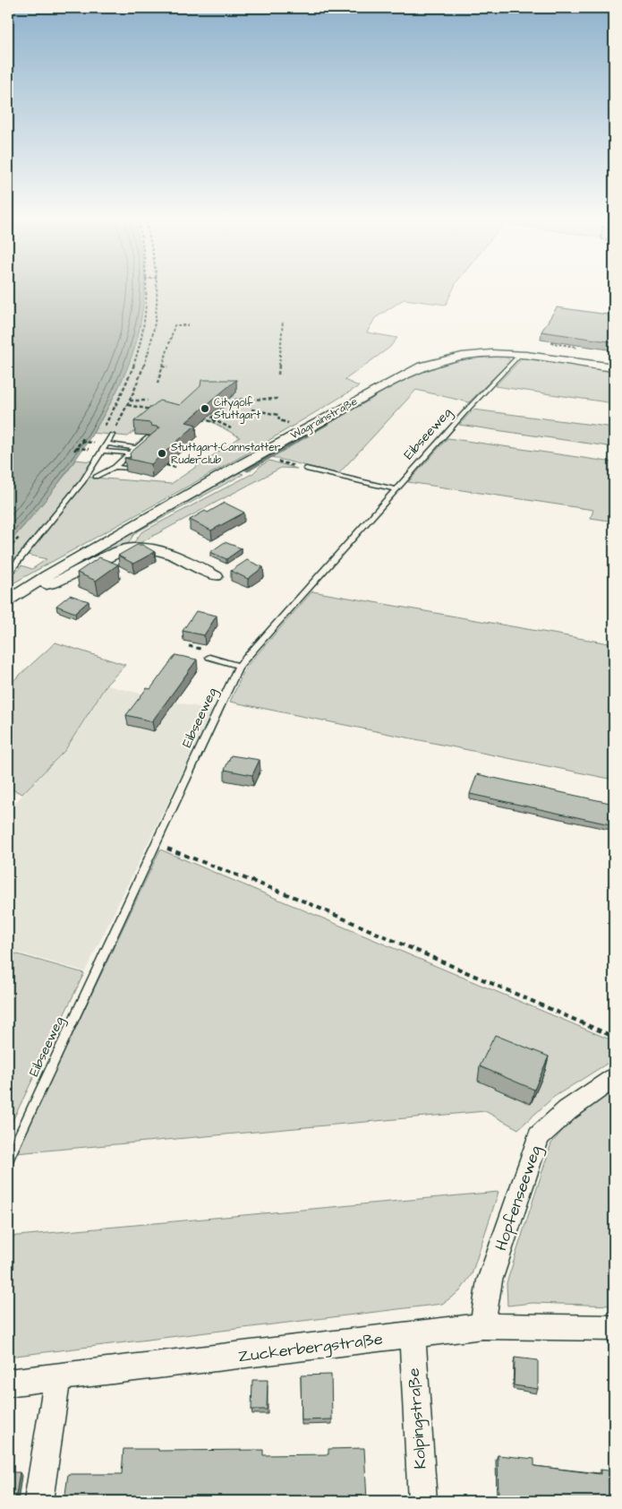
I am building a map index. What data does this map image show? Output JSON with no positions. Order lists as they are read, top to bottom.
{
  "streets": {
    "street": [
      "Wagrainstraße",
      "Hopfenseeweg",
      "Zuckerbergstraße",
      "Kolpingstraße"
    ],
    "lane": ["Eibseeweg"]
  },
  "crossings": [
    ["Wagrainstraße", "Eibseeweg"],
    ["Hopfenseeweg", "Zuckerbergstraße"],
    ["Zuckerbergstraße", "Kolpingstraße"]
  ],
  "places": ["Citygolf Stuttgart", "Stuttgart-Cannstatter Ruderclub"]
}
